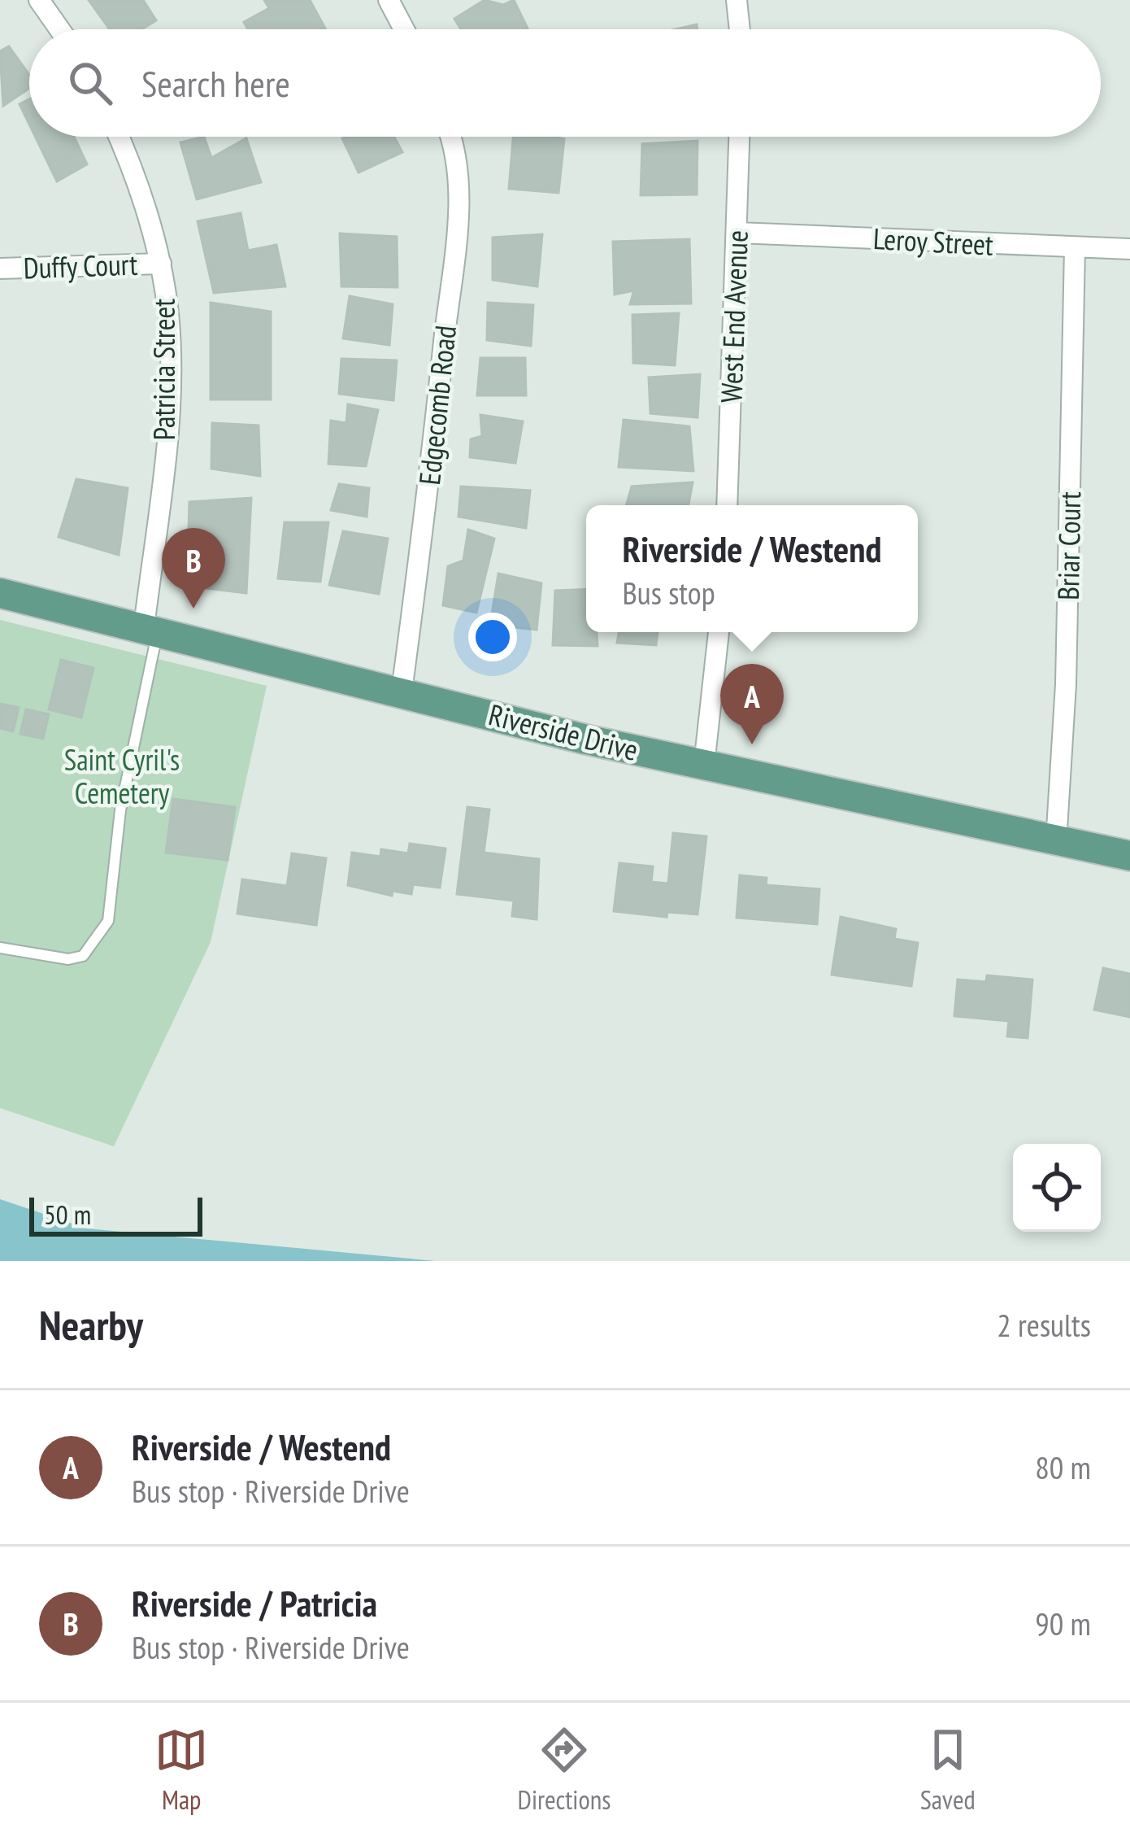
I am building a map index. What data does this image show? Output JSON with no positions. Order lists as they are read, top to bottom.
{
  "streets": {
    "main road": ["Riverside Drive"],
    "street": [
      "Leroy Street",
      "Duffy Court",
      "West End Avenue",
      "Patricia Street",
      "Edgecomb Road",
      "Briar Court"
    ]
  },
  "crossings": [
    ["Leroy Street", "West End Avenue"],
    ["Leroy Street", "Briar Court"],
    ["Duffy Court", "Patricia Street"],
    ["Patricia Street", "Riverside Drive"],
    ["Edgecomb Road", "Riverside Drive"],
    ["Briar Court", "Riverside Drive"]
  ],
  "parks": ["Saint Cyril's Cemetery"],
  "scale_bar": "50 m",
  "page": {
    "search": "Search here",
    "popup": ["Riverside / Westend", "Bus stop"],
    "pins": ["B", "A"],
    "scale": "50 m",
    "heading": ["Nearby", "2 results"],
    "list": [
      {
        "mark": "A",
        "name": "Riverside / Westend",
        "note": "Bus stop · Riverside Drive",
        "value": "80 m"
      },
      {
        "mark": "B",
        "name": "Riverside / Patricia",
        "note": "Bus stop · Riverside Drive",
        "value": "90 m"
      }
    ],
    "nav": ["Map", "Directions", "Saved"]
  }
}
